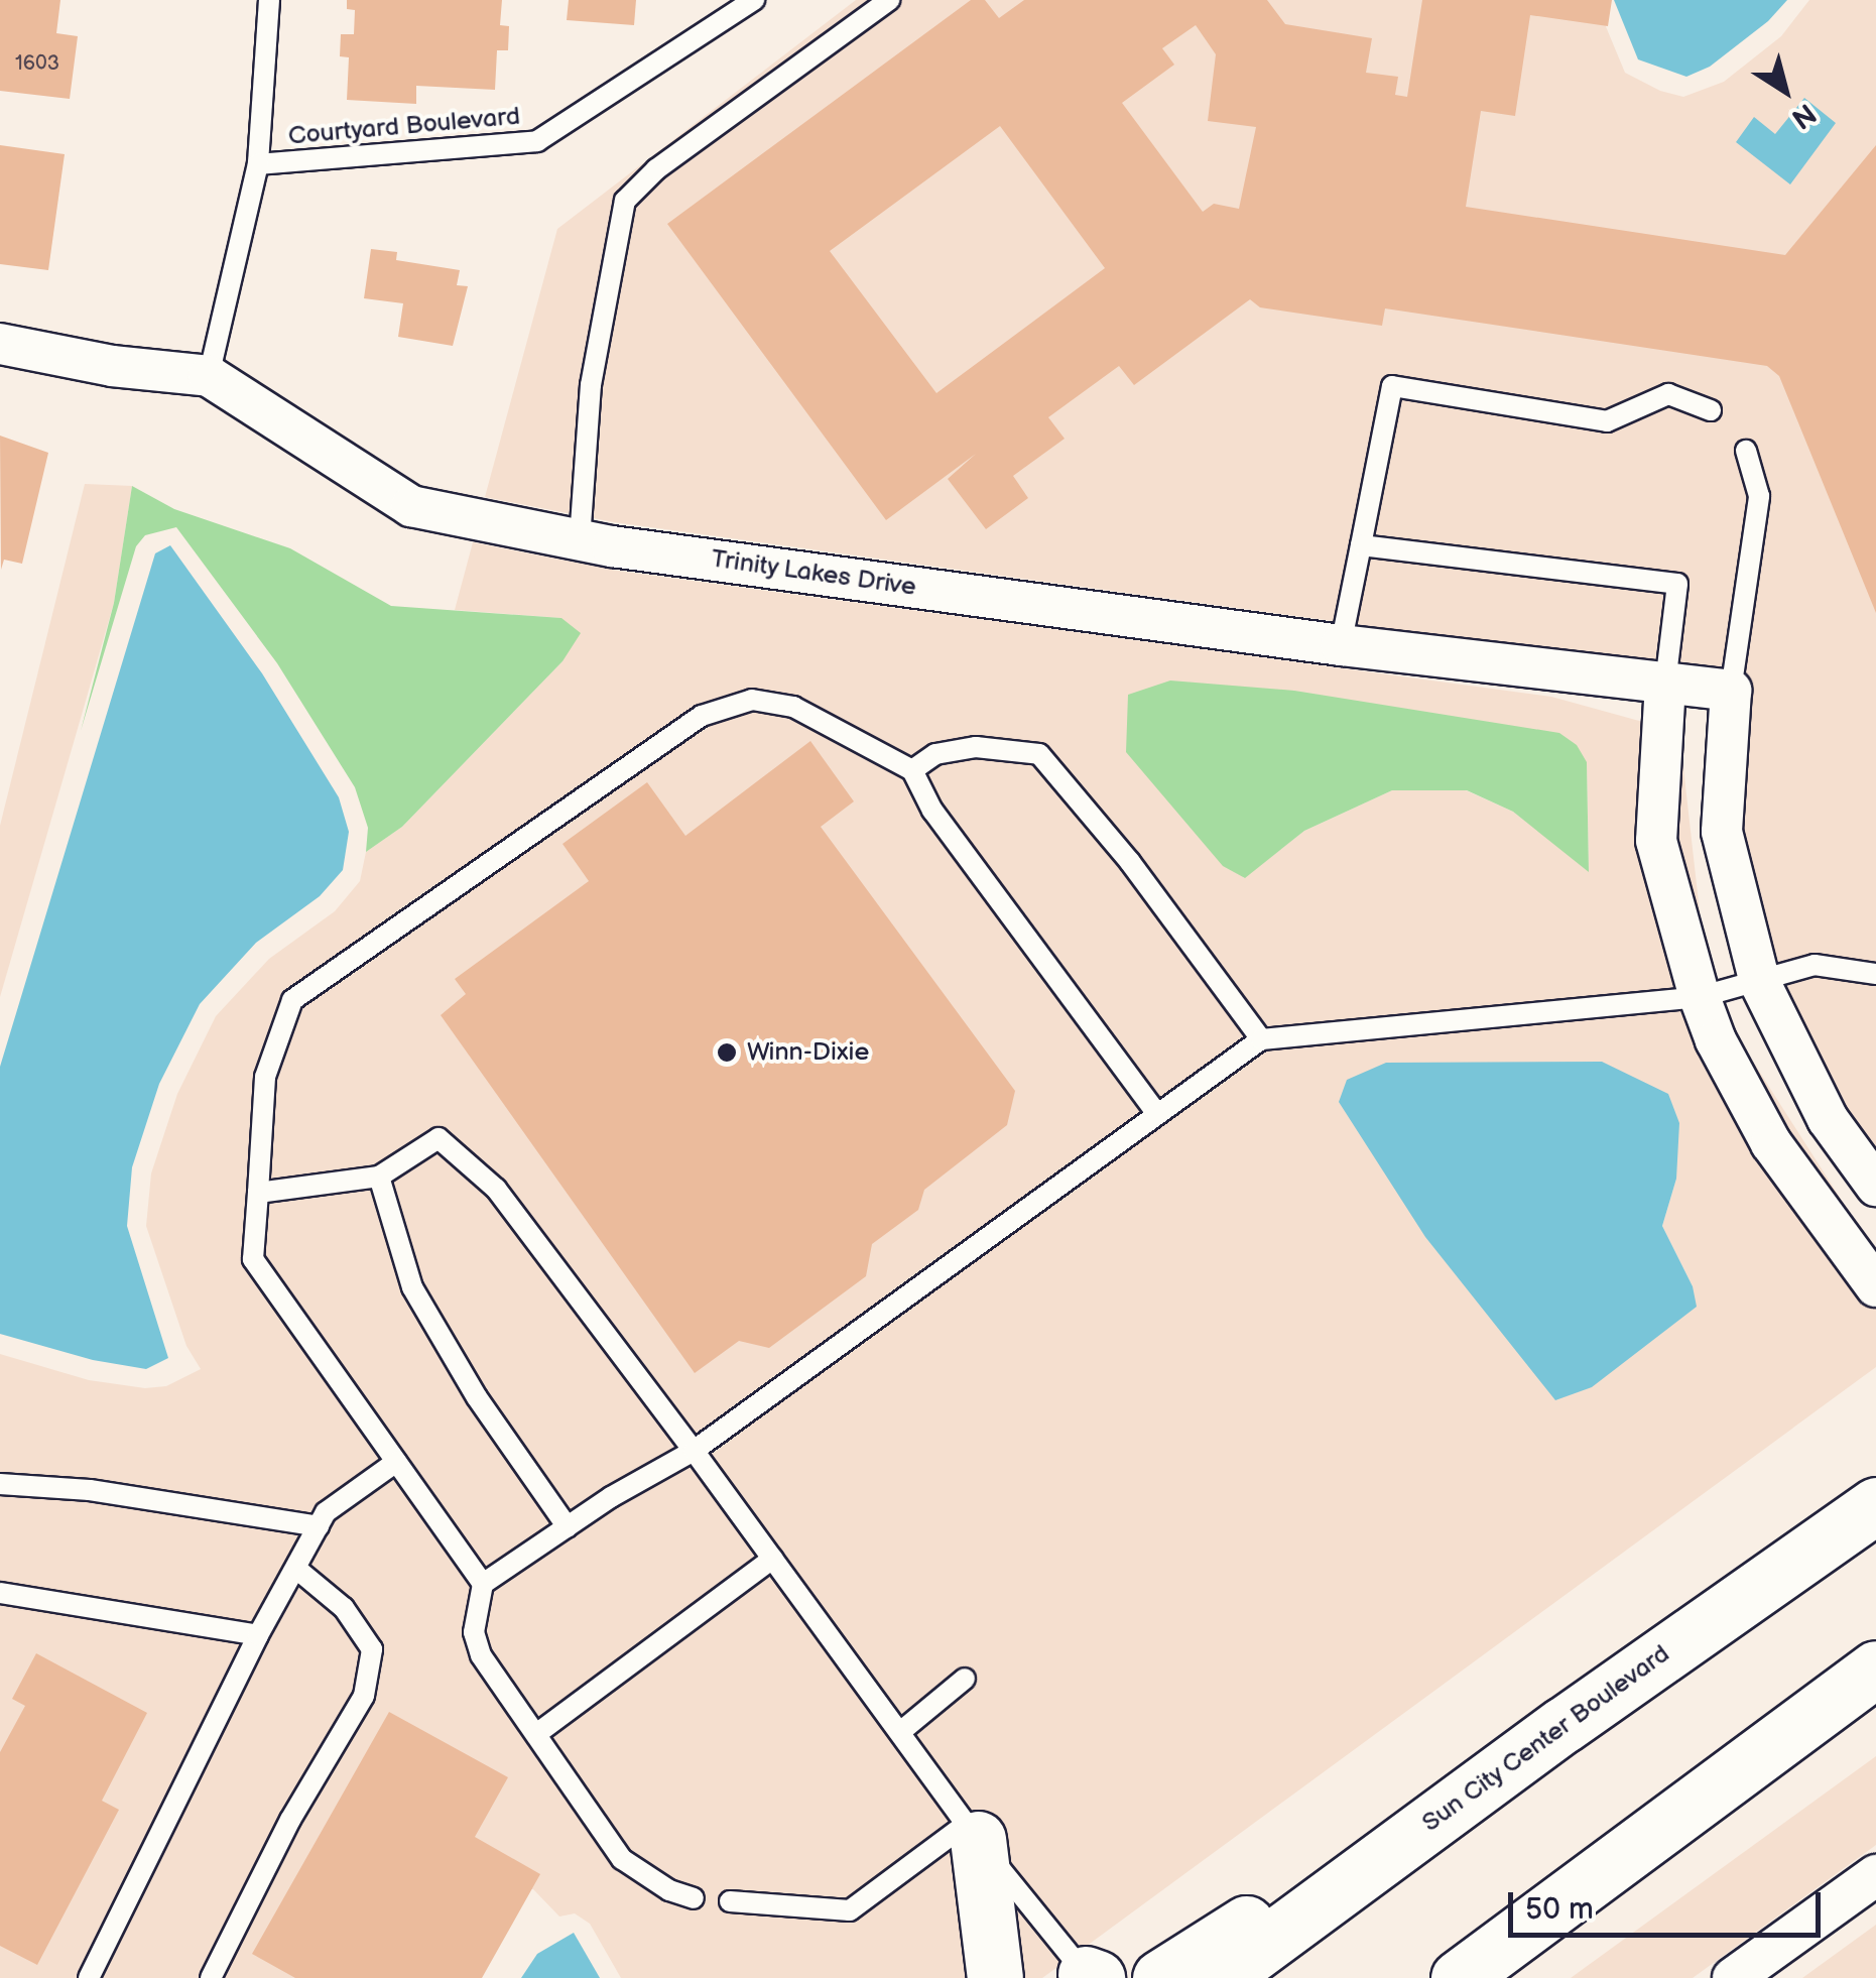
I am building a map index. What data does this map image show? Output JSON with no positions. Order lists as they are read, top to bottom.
{
  "streets": {
    "main road": ["Sun City Center Boulevard"],
    "street": ["Trinity Lakes Drive"],
    "lane": ["Courtyard Boulevard"]
  },
  "crossings": [
    ["Courtyard Boulevard", "Trinity Lakes Drive"]
  ],
  "places": ["Winn-Dixie"],
  "house_numbers": ["1603"],
  "scale_bar": "50 m",
  "north": "bottom right"
}
